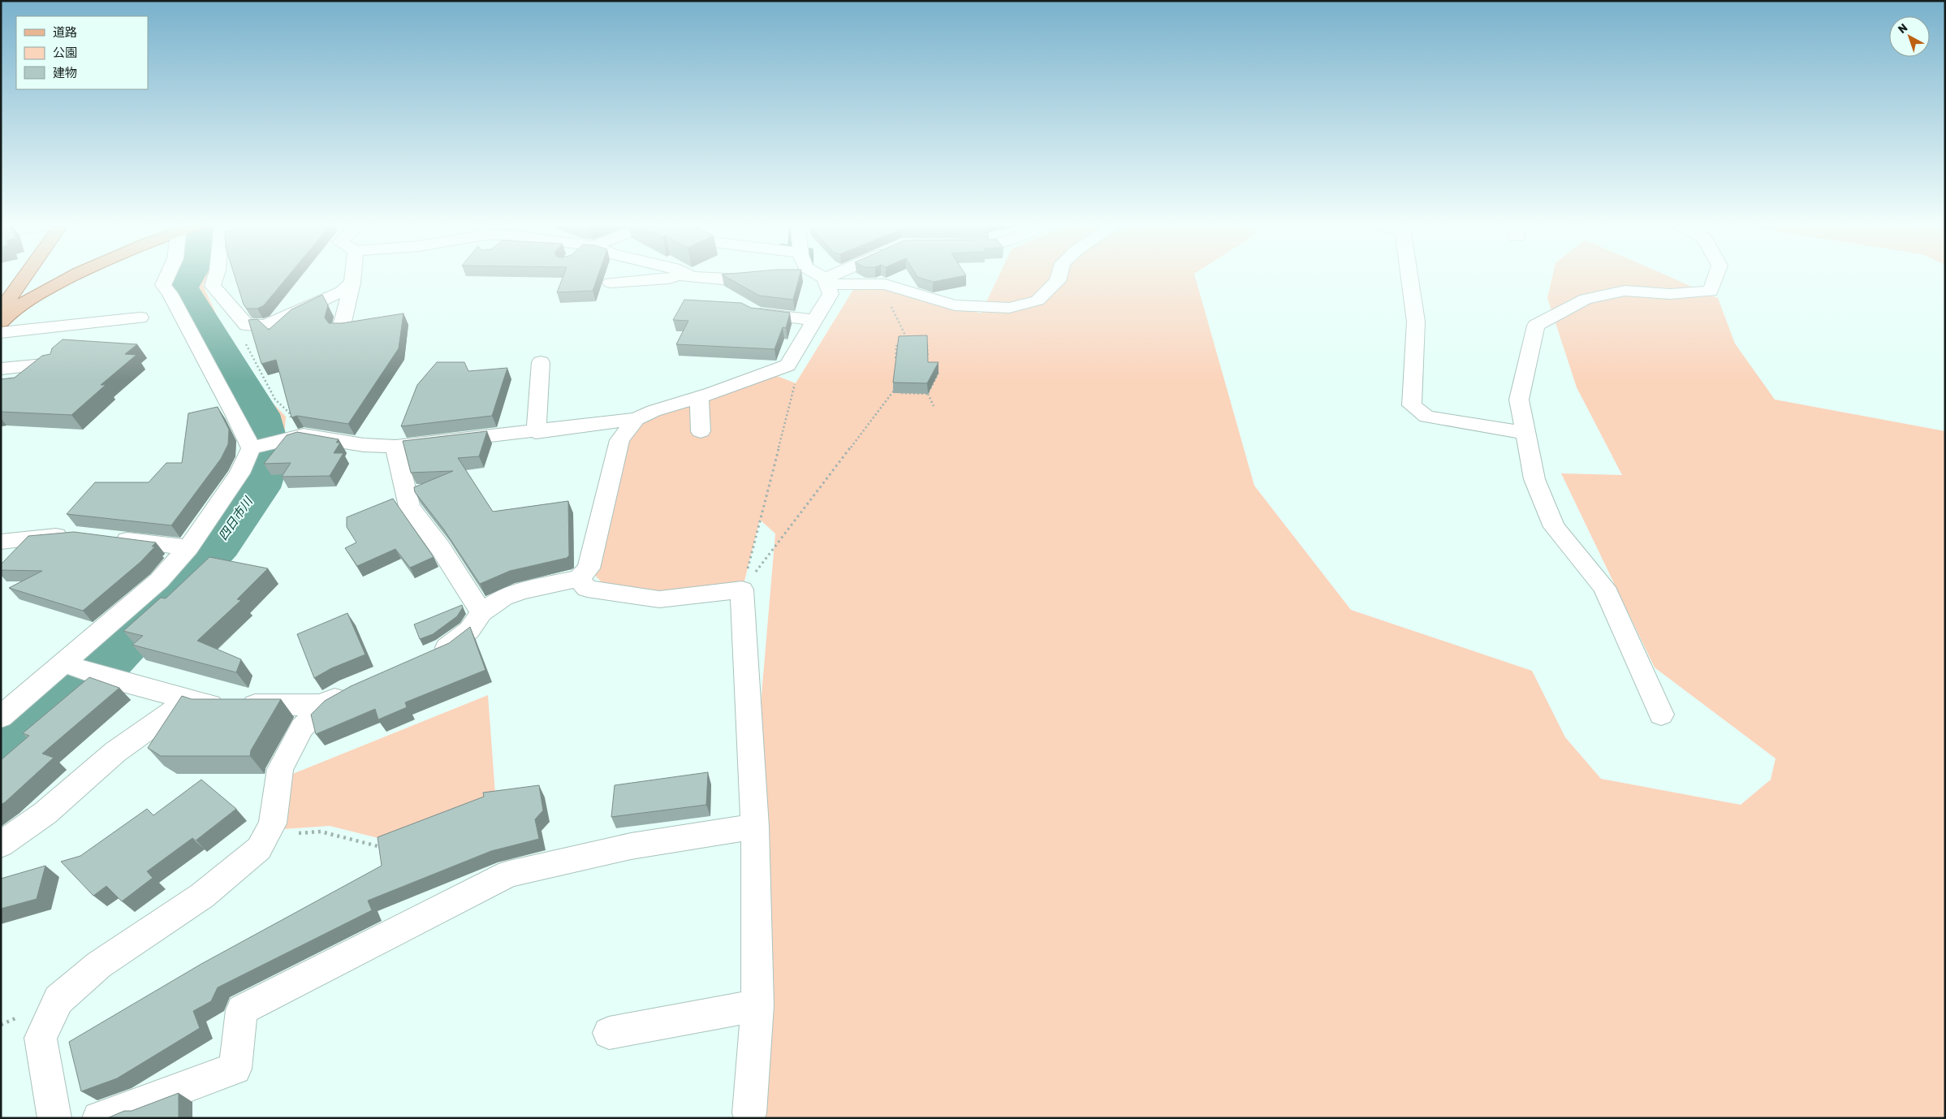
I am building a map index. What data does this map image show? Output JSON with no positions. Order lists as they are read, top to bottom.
{
  "water": ["四日市川"],
  "legend": ["道路", "公園", "建物"],
  "north": "top left"
}
